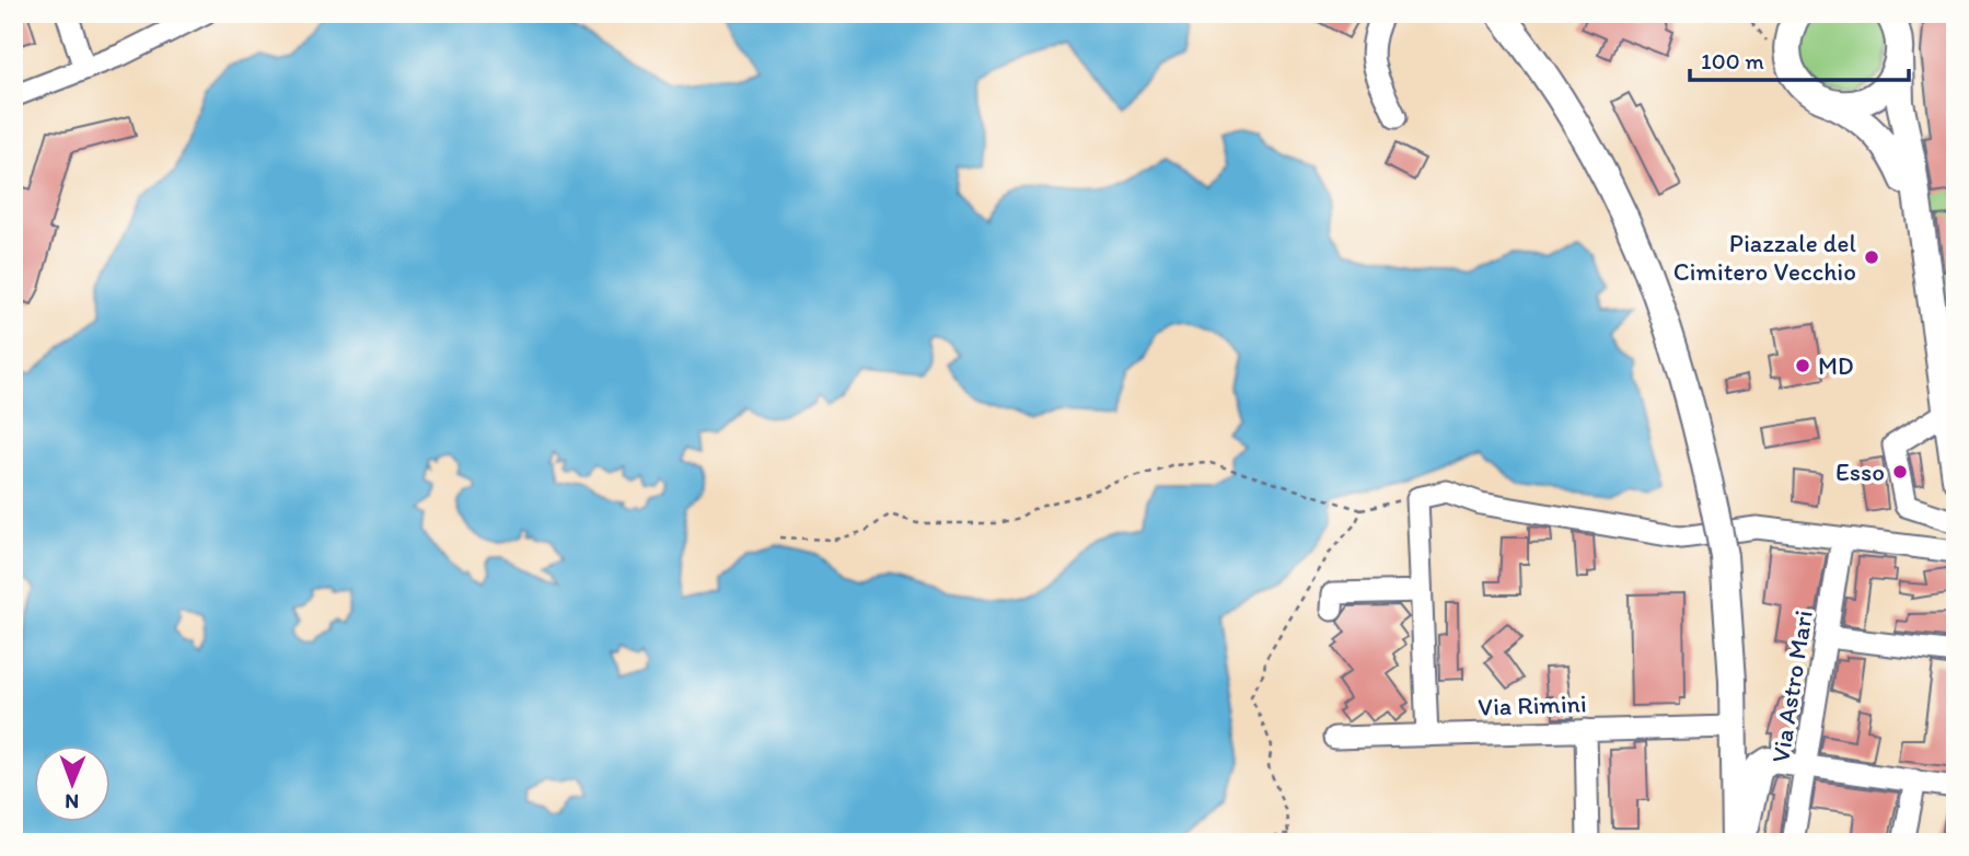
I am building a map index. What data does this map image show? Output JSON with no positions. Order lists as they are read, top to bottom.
{
  "streets": {
    "street": ["Via Astro Mari", "Via Rimini"]
  },
  "places": ["Piazzale del Cimitero Vecchio", "MD", "Esso"],
  "scale_bar": "100 m",
  "north": "bottom"
}
